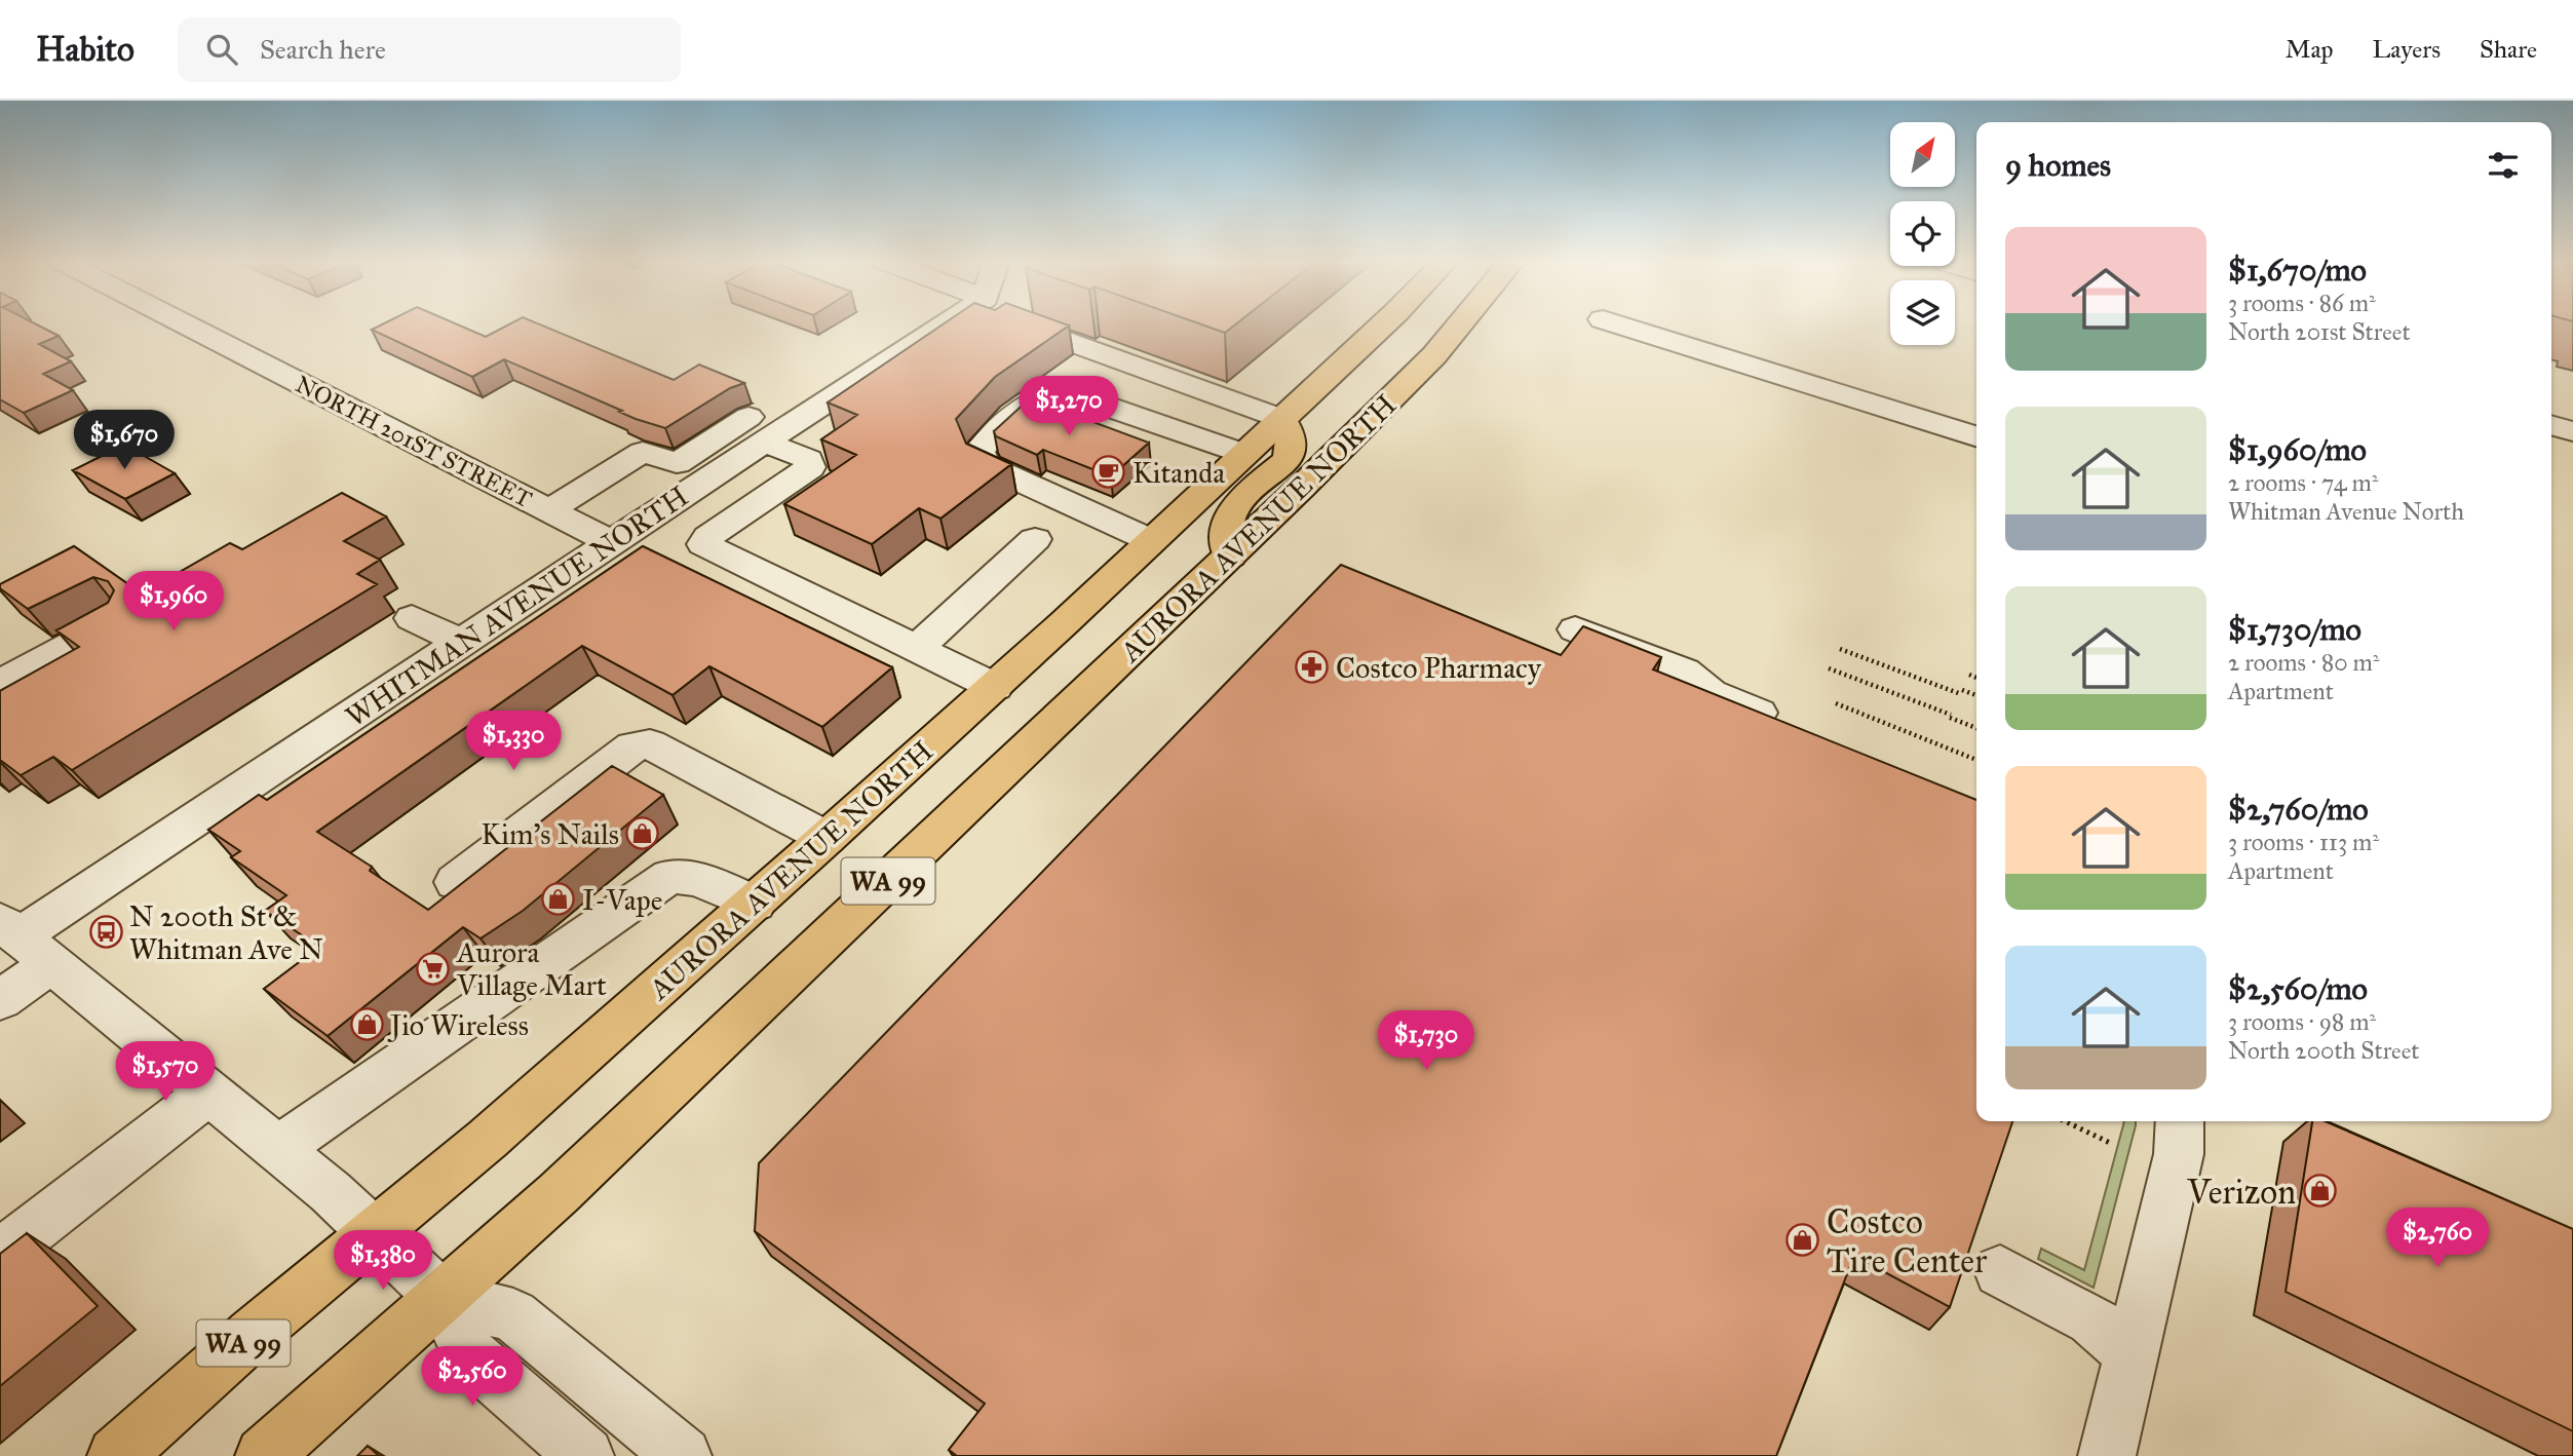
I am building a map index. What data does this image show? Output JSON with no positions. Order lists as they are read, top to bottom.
{
  "streets": {
    "main road": ["AURORA AVENUE NORTH", "WA 99"],
    "street": ["NORTH 201ST STREET", "WHITMAN AVENUE NORTH"]
  },
  "crossings": [
    ["NORTH 201ST STREET", "WHITMAN AVENUE NORTH"]
  ],
  "places": {
    "cafe": ["Kitanda"],
    "pharmacy": ["Costco Pharmacy"],
    "shop": [
      "Kim’s Nails",
      "I-Vape",
      "Jio Wireless",
      "Verizon",
      "Costco Tire Center"
    ],
    "bus stop": ["N 200th St & Whitman Ave N"],
    "supermarket": ["Aurora Village Mart"]
  },
  "north": "top right",
  "page": {
    "header": "Habito",
    "search": "Search here",
    "nav": ["Map", "Layers", "Share"],
    "heading": "9 homes",
    "list": [
      {
        "name": "$1,670/mo",
        "note": "3 rooms · 86 m² · North 201st Street"
      },
      {
        "name": "$1,960/mo",
        "note": "2 rooms · 74 m² · Whitman Avenue North"
      },
      {
        "name": "$1,730/mo",
        "note": "2 rooms · 80 m² · Apartment"
      },
      {
        "name": "$2,760/mo",
        "note": "3 rooms · 113 m² · Apartment"
      },
      {
        "name": "$2,560/mo",
        "note": "3 rooms · 98 m² · North 200th Street"
      }
    ],
    "price": [
      "$1,270",
      "$1,670",
      "$1,960",
      "$1,330",
      "$1,730",
      "$1,570",
      "$2,760",
      "$1,380",
      "$2,560"
    ]
  }
}
